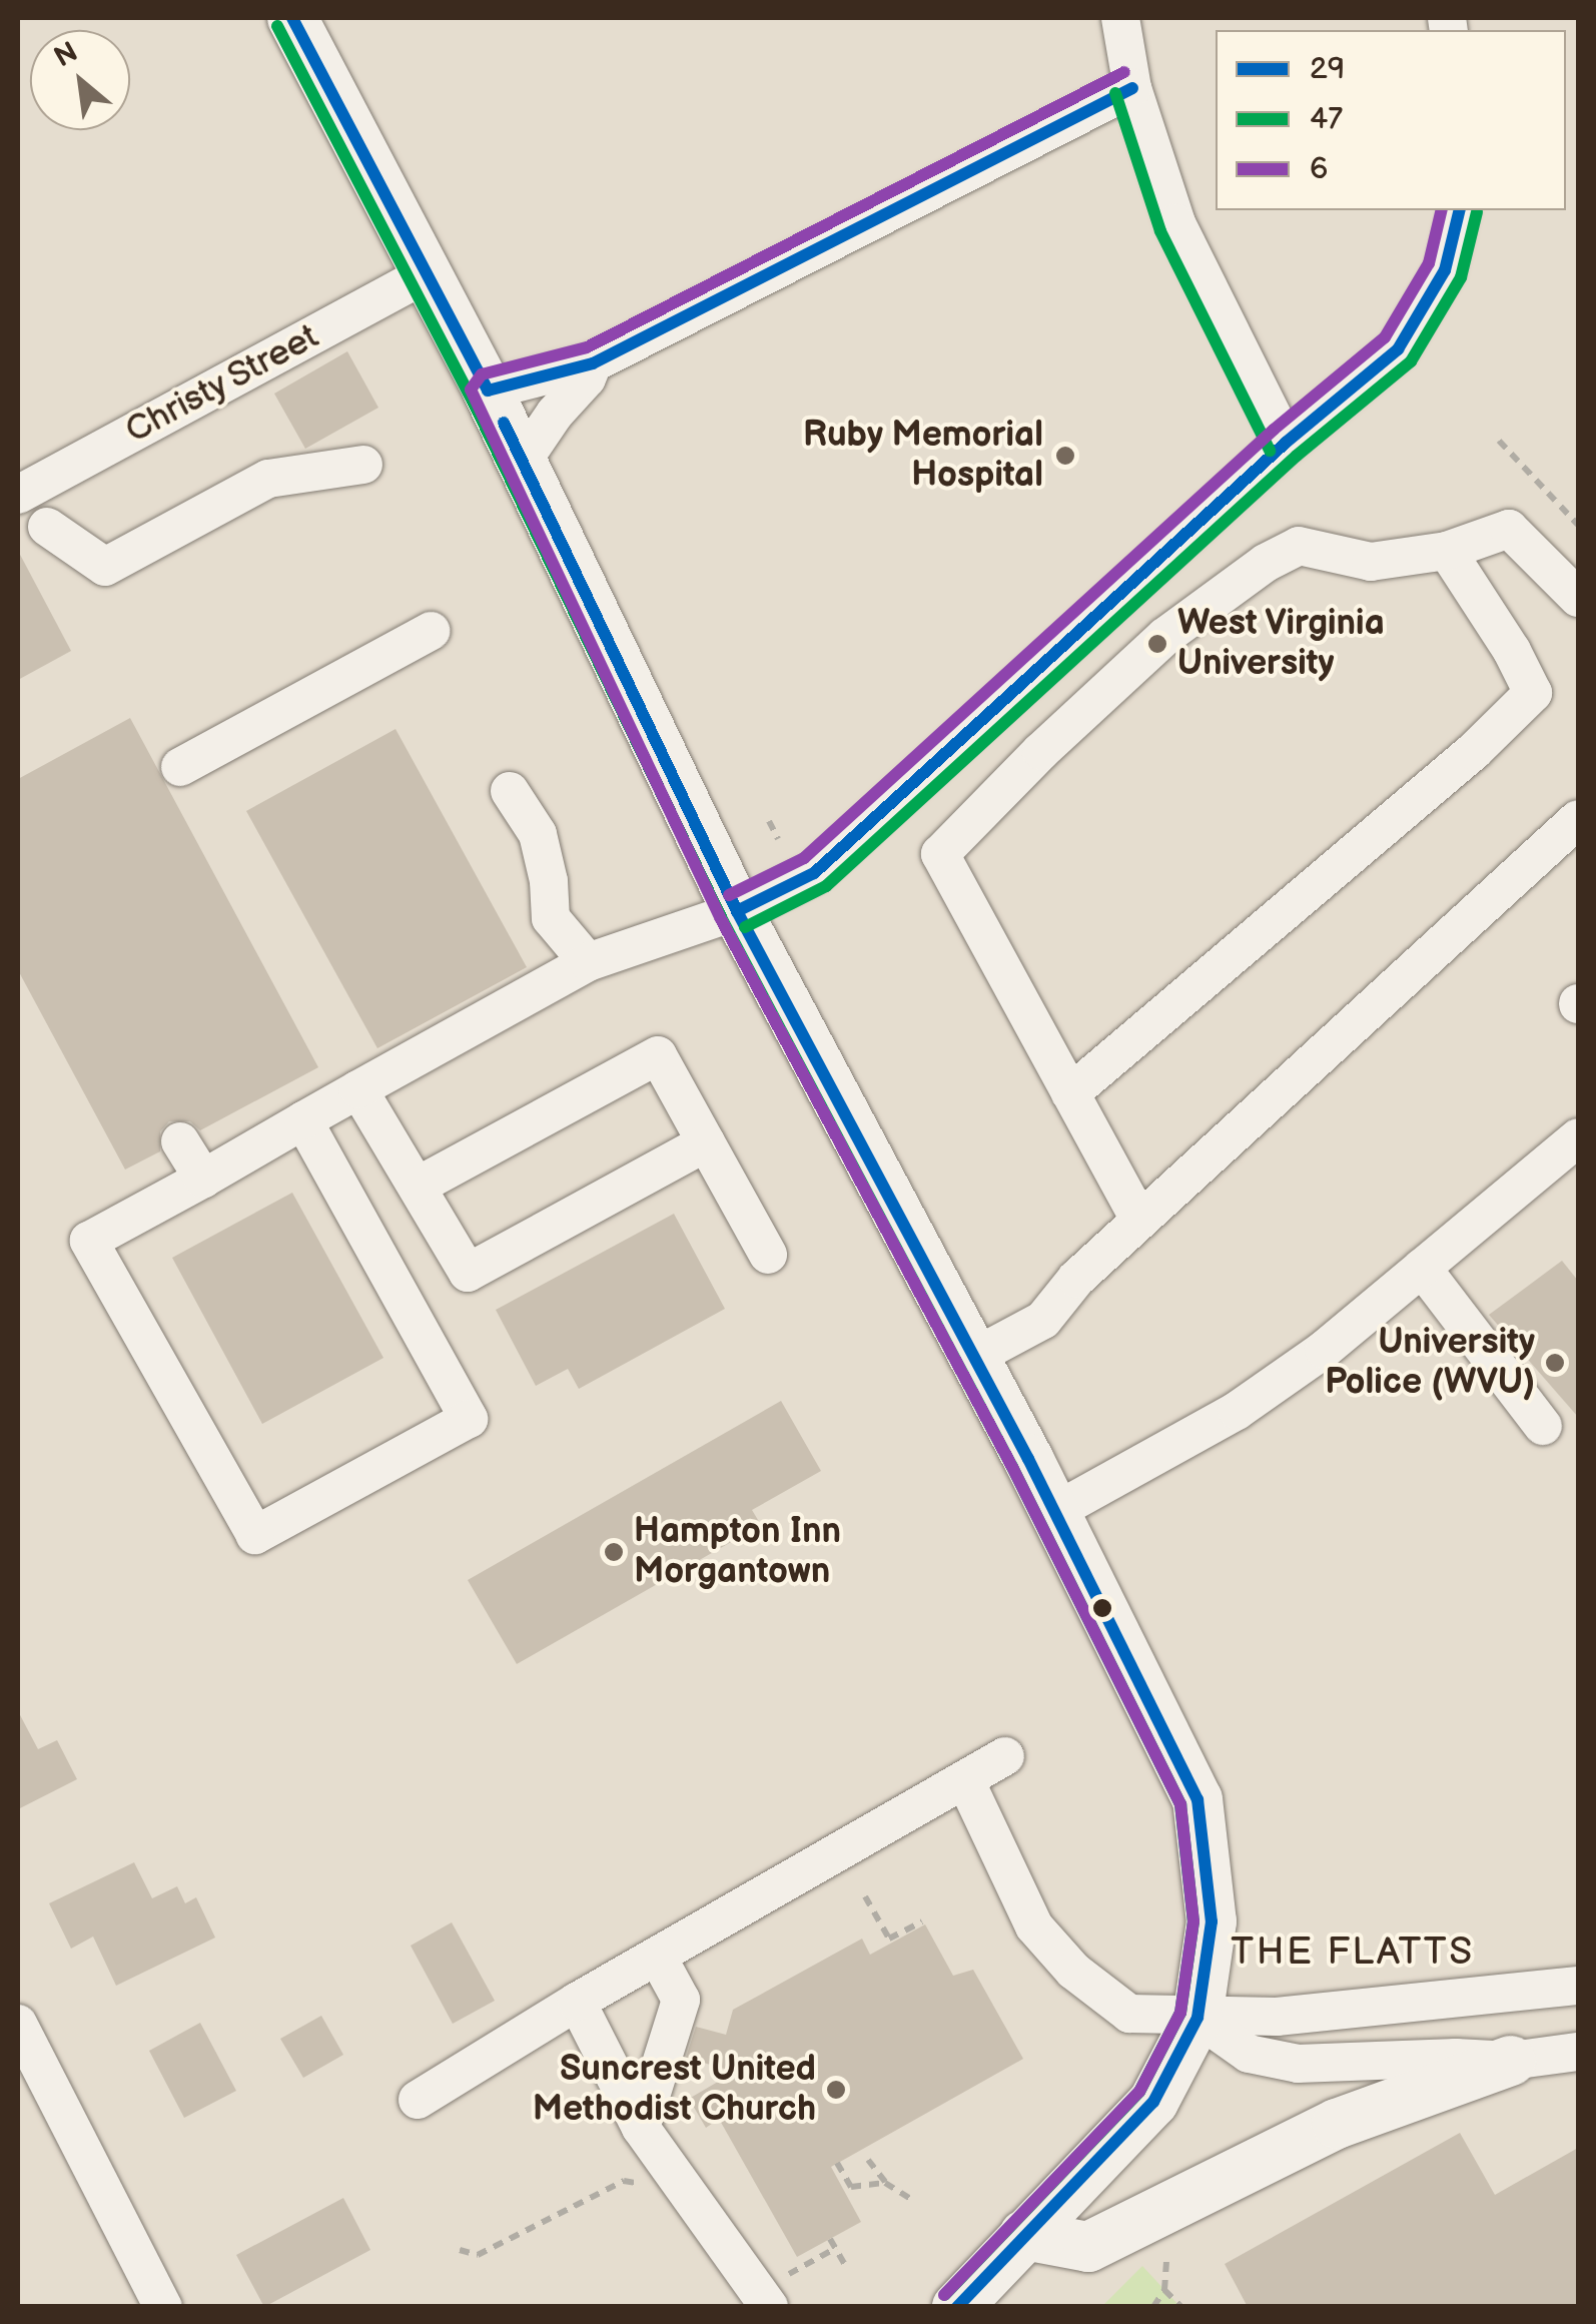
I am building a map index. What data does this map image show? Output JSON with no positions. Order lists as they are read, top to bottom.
{
  "streets": {
    "street": ["Christy Street"]
  },
  "districts": ["THE FLATTS"],
  "places": [
    "Ruby Memorial Hospital",
    "West Virginia University",
    "University Police (WVU)",
    "Hampton Inn Morgantown",
    "Suncrest United Methodist Church"
  ],
  "lines": ["transit line 29", "transit line 47", "transit line 6"],
  "legend": ["29", "47", "6"],
  "north": "top left"
}
